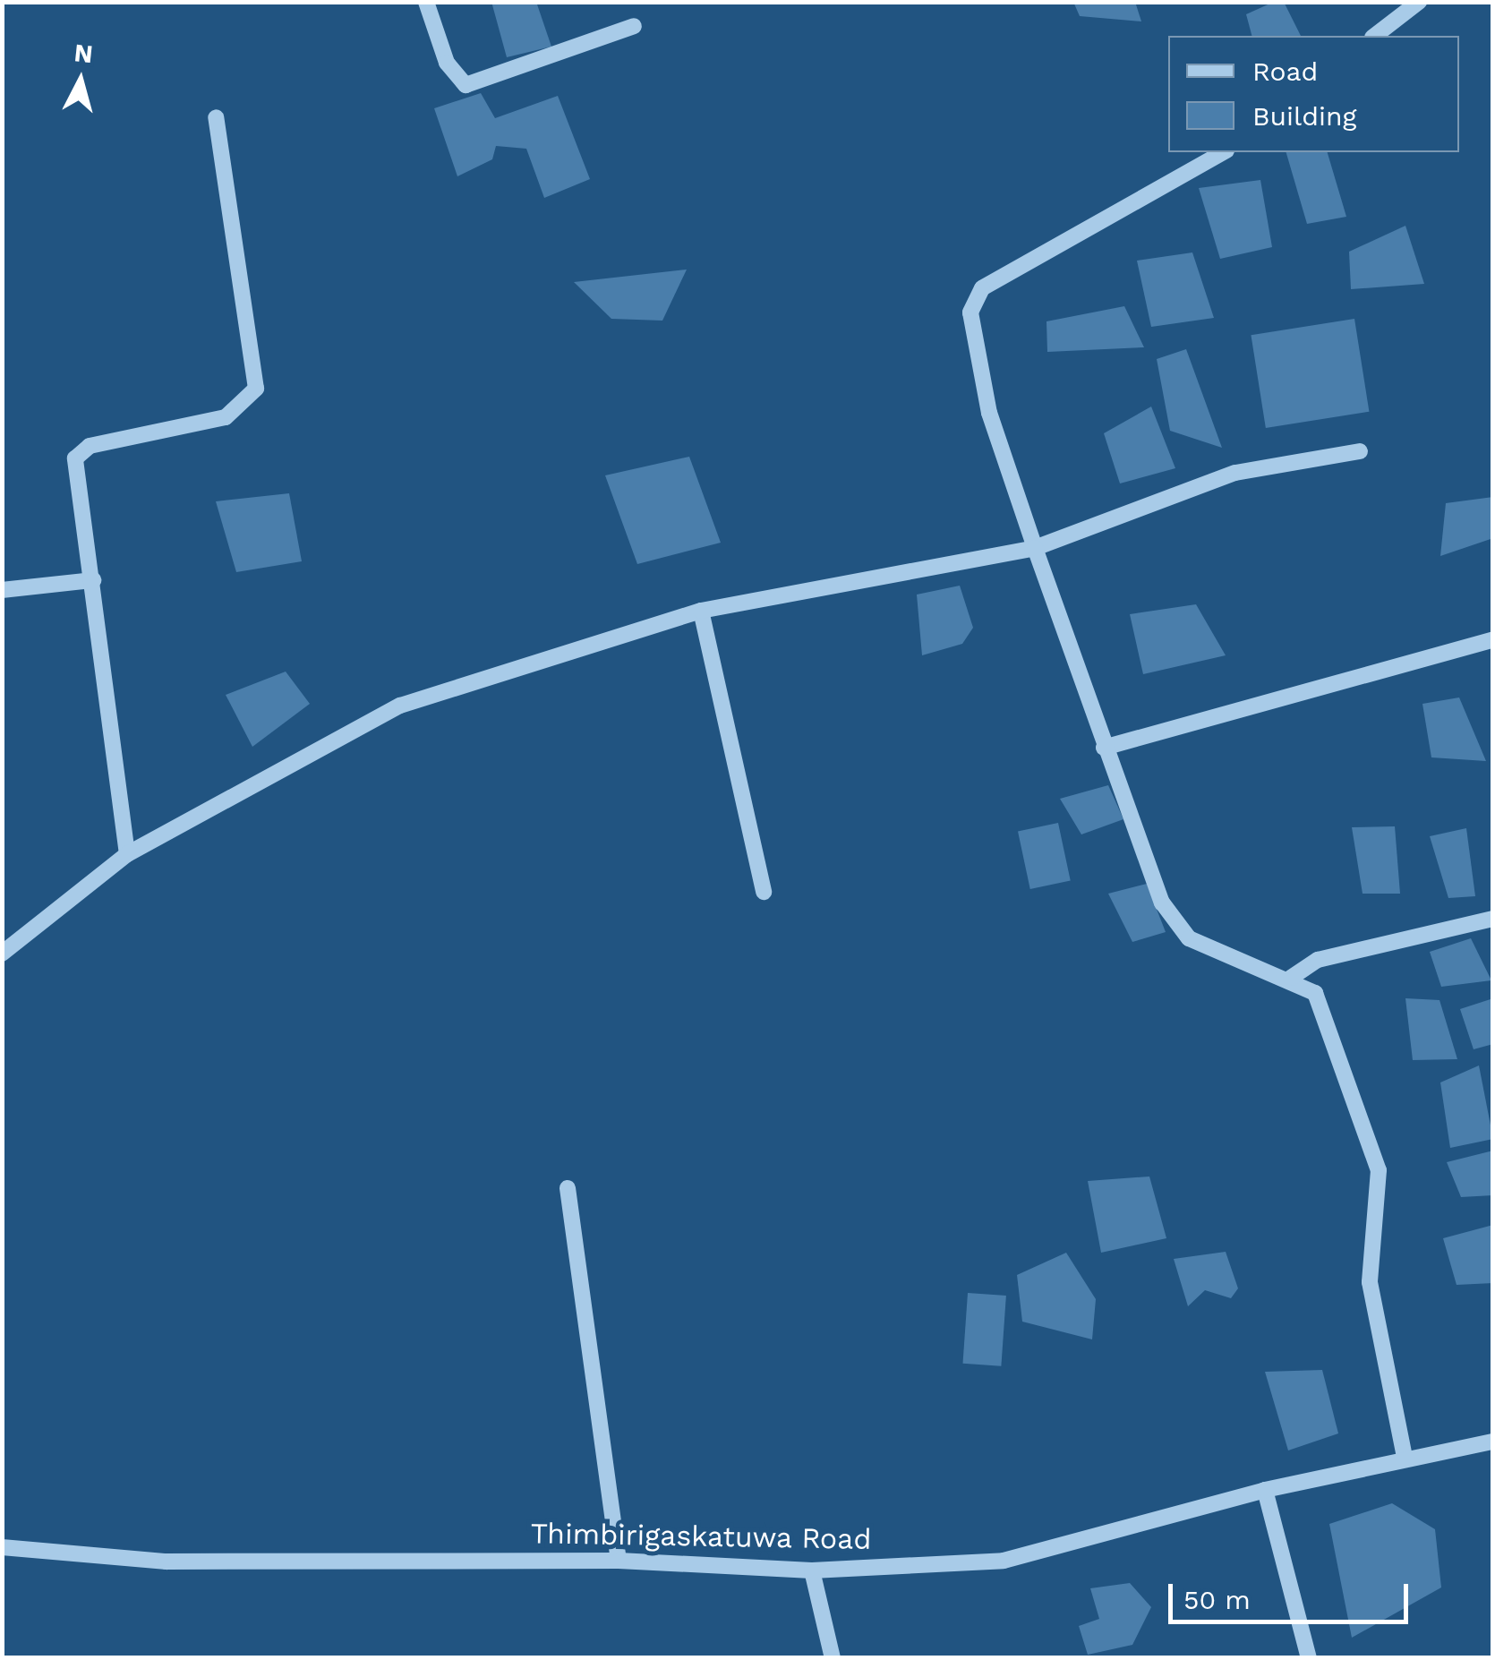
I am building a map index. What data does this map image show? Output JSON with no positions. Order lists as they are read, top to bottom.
{
  "streets": {
    "street": ["Thimbirigaskatuwa Road"]
  },
  "legend": ["Road", "Building"],
  "scale_bar": "50 m",
  "north": "top"
}
